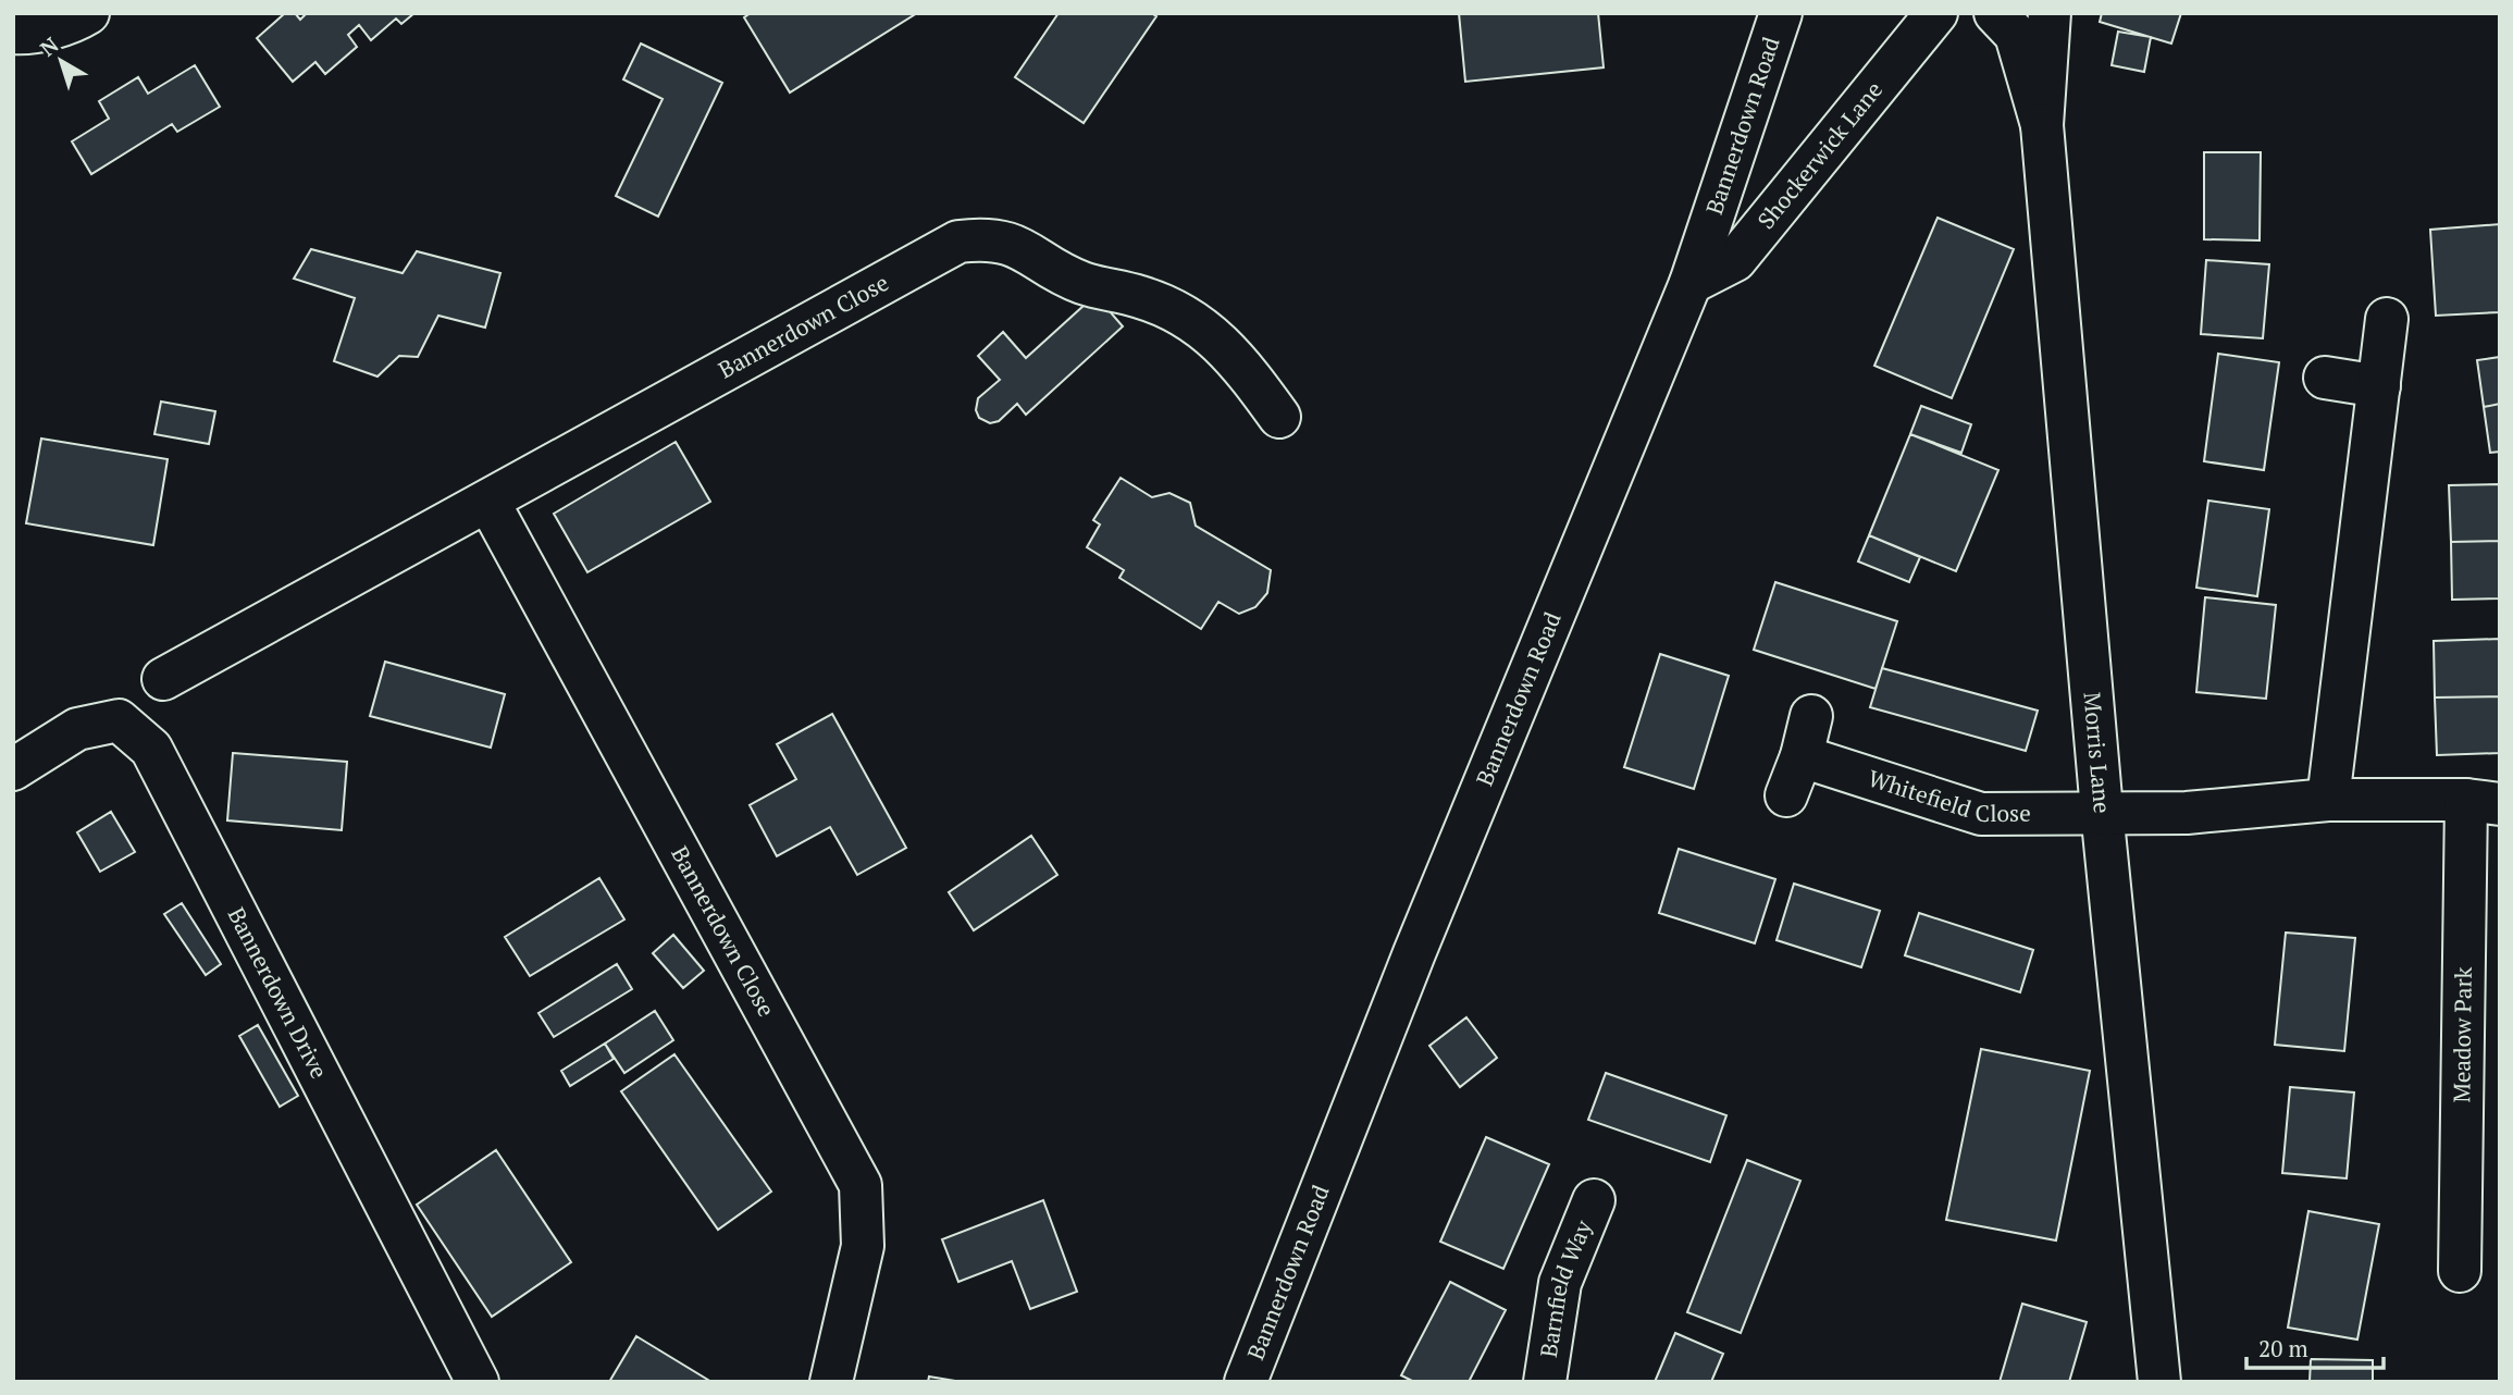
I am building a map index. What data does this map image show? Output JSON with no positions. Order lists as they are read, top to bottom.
{
  "streets": {
    "street": [
      "Bannerdown Road",
      "Shockerwick Lane",
      "Bannerdown Close",
      "Morris Lane",
      "Whitefield Close",
      "Bannerdown Drive",
      "Meadow Park",
      "Barnfield Way"
    ]
  },
  "crossings": [
    ["Bannerdown Road", "Shockerwick Lane"],
    ["Morris Lane", "Whitefield Close"],
    ["Morris Lane", "Meadow Park"],
    ["Whitefield Close", "Meadow Park"]
  ],
  "scale_bar": "20 m",
  "north": "top left"
}
